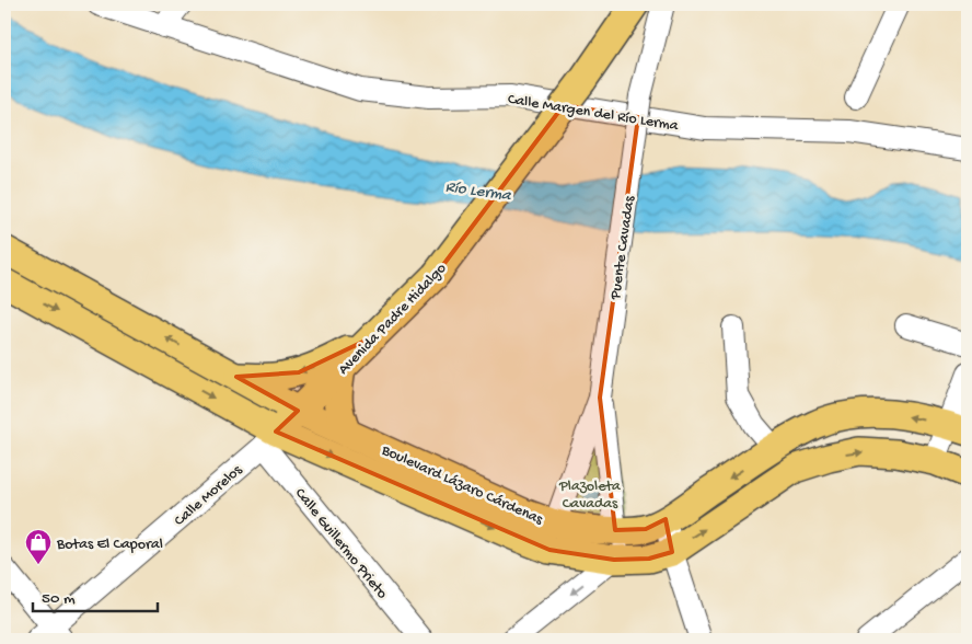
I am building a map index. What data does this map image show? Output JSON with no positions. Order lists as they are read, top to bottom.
{
  "streets": {
    "main road": ["Avenida Padre Hidalgo", "Boulevard Lázaro Cárdenas"],
    "street": [
      "Calle Margen del Río Lerma",
      "Puente Cavadas",
      "Calle Morelos",
      "Calle Guillermo Prieto"
    ]
  },
  "crossings": [
    ["Avenida Padre Hidalgo", "Boulevard Lázaro Cárdenas"],
    ["Avenida Padre Hidalgo", "Calle Morelos"],
    ["Avenida Padre Hidalgo", "Calle Guillermo Prieto"],
    ["Boulevard Lázaro Cárdenas", "Calle Morelos"],
    ["Boulevard Lázaro Cárdenas", "Calle Guillermo Prieto"],
    ["Calle Morelos", "Calle Guillermo Prieto"]
  ],
  "water": ["Río Lerma"],
  "parks": ["Plazoleta Cavadas"],
  "places": {
    "shop": ["Botas El Caporal"]
  },
  "scale_bar": "50 m"
}
